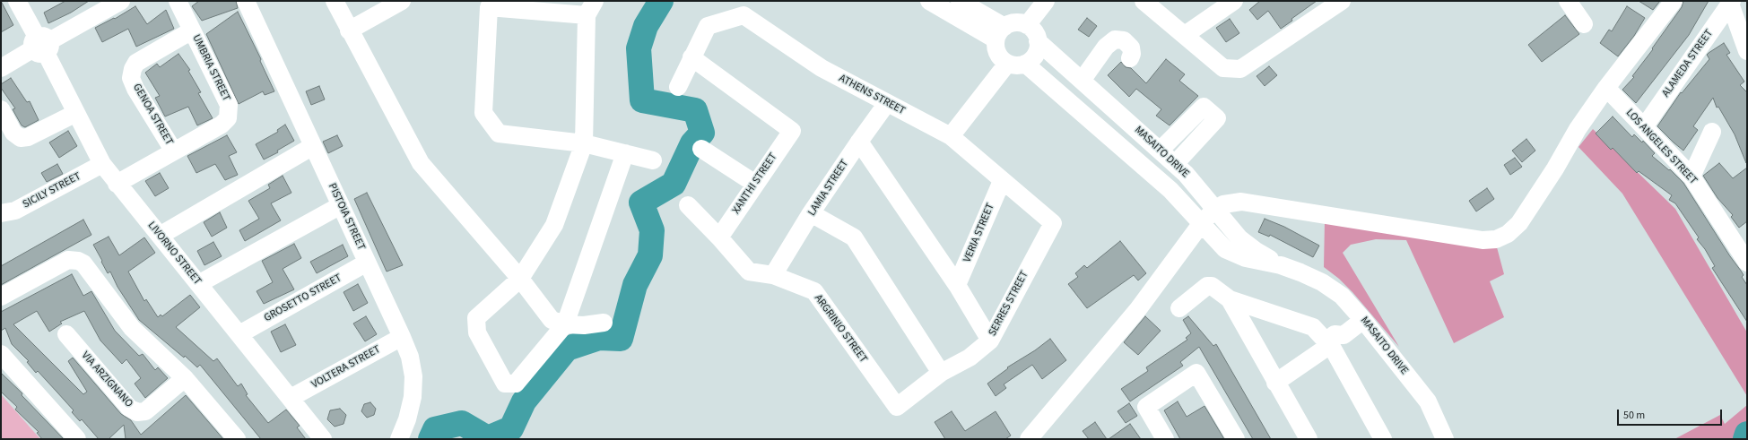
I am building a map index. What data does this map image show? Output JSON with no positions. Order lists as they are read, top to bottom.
{
  "streets": {
    "street": [
      "ALAMEDA STREET",
      "UMBRIA STREET",
      "ATHENS STREET",
      "GENOA STREET",
      "LOS ANGELES STREET",
      "MASAITO DRIVE",
      "XANTHI STREET",
      "LAMIA STREET",
      "SICILY STREET",
      "PISTOIA STREET",
      "VERIA STREET",
      "LIVORNO STREET",
      "GROSETTO STREET",
      "SERRES STREET",
      "ARGRINIO STREET",
      "VOLTERA STREET",
      "VIA ARZIGNANO"
    ]
  },
  "crossings": [
    ["ALAMEDA STREET", "LOS ANGELES STREET"],
    ["UMBRIA STREET", "GENOA STREET"],
    ["ATHENS STREET", "XANTHI STREET"],
    ["ATHENS STREET", "LAMIA STREET"],
    ["ATHENS STREET", "VERIA STREET"],
    ["ATHENS STREET", "SERRES STREET"],
    ["XANTHI STREET", "ARGRINIO STREET"],
    ["LAMIA STREET", "ARGRINIO STREET"],
    ["SICILY STREET", "LIVORNO STREET"],
    ["PISTOIA STREET", "GROSETTO STREET"],
    ["PISTOIA STREET", "VOLTERA STREET"],
    ["LIVORNO STREET", "GROSETTO STREET"],
    ["LIVORNO STREET", "VOLTERA STREET"],
    ["SERRES STREET", "ARGRINIO STREET"]
  ],
  "scale_bar": "50 m"
}
